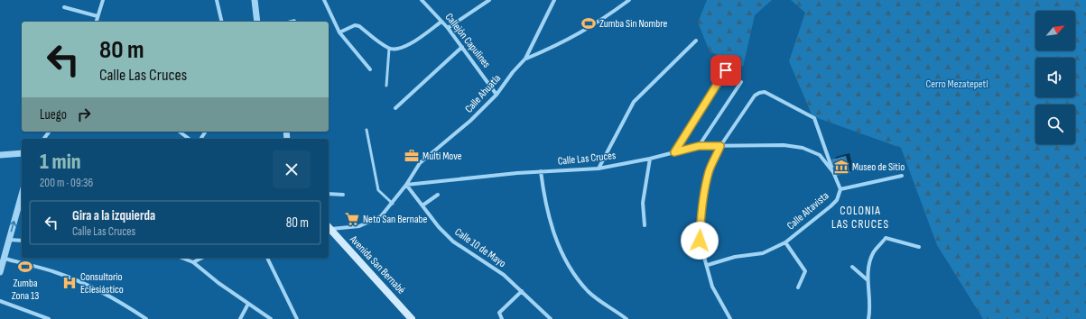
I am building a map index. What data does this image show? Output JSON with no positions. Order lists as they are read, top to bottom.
{
  "streets": {
    "main road": ["Avenida San Bernabé"],
    "street": [
      "Callejón Capulines",
      "Calle Ahuatla",
      "Calle Las Cruces",
      "Calle Altavista",
      "Calle 10 de Mayo"
    ]
  },
  "crossings": [
    ["Callejón Capulines", "Calle Ahuatla"],
    ["Calle Ahuatla", "Calle Las Cruces"],
    ["Calle Ahuatla", "Calle 10 de Mayo"],
    ["Calle Las Cruces", "Calle Altavista"],
    ["Calle Las Cruces", "Calle 10 de Mayo"]
  ],
  "districts": ["COLONIA LAS CRUCES"],
  "parks": ["Cerro Mezatepetl"],
  "places": {
    "sports": ["Zumba Sin Nombre", "Zumba Zona 13"],
    "office": ["Multi Move"],
    "museum": ["Museo de Sitio"],
    "supermarket": ["Neto San Bernabe"],
    "hospital": ["Consultorio Eclesiástico"]
  },
  "north": "top right",
  "page": {
    "turn": ["80 m", "Calle Las Cruces"],
    "then": "Luego",
    "heading": ["1 min", "200 m · 09:36"],
    "list": [
      {
        "name": "Gira a la izquierda",
        "note": "Calle Las Cruces",
        "value": "80 m"
      }
    ]
  }
}
